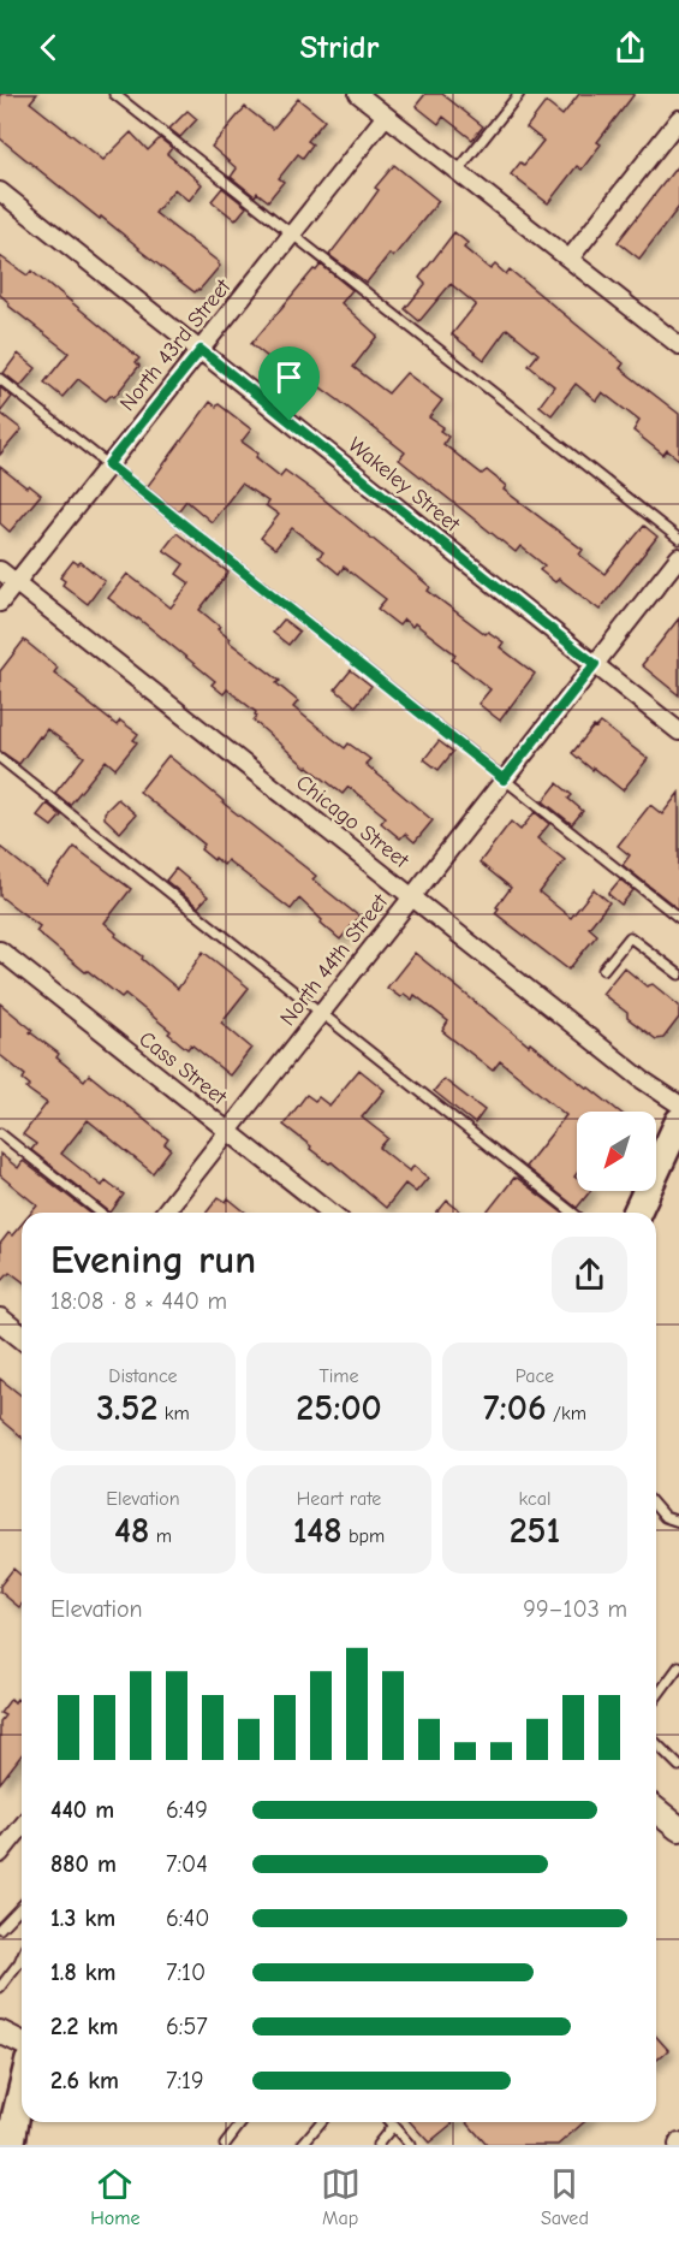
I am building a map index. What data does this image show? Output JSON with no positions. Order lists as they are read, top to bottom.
{
  "streets": {
    "street": [
      "North 43rd Street",
      "Wakeley Street",
      "Chicago Street",
      "North 44th Street",
      "Cass Street"
    ]
  },
  "crossings": [
    ["North 43rd Street", "Wakeley Street"],
    ["North 43rd Street", "Chicago Street"],
    ["Wakeley Street", "North 44th Street"],
    ["Chicago Street", "North 44th Street"],
    ["North 44th Street", "Cass Street"]
  ],
  "north": "bottom left",
  "page": {
    "header": "Stridr",
    "heading": ["Evening run", "18:08 · 8 × 440 m"],
    "stats": [
      ["Distance", "3.52 km"],
      ["Time", "25:00"],
      ["Pace", "7:06 /km"],
      ["Elevation", "48 m"],
      ["Heart rate", "148 bpm"],
      ["kcal", "251"]
    ],
    "chart": ["Elevation", "99–103 m"],
    "list": [
      {
        "name": "440 m",
        "note": "6:49"
      },
      {
        "name": "880 m",
        "note": "7:04"
      },
      {
        "name": "1.3 km",
        "note": "6:40"
      },
      {
        "name": "1.8 km",
        "note": "7:10"
      },
      {
        "name": "2.2 km",
        "note": "6:57"
      },
      {
        "name": "2.6 km",
        "note": "7:19"
      }
    ],
    "tabs": ["Home", "Map", "Saved"]
  }
}
